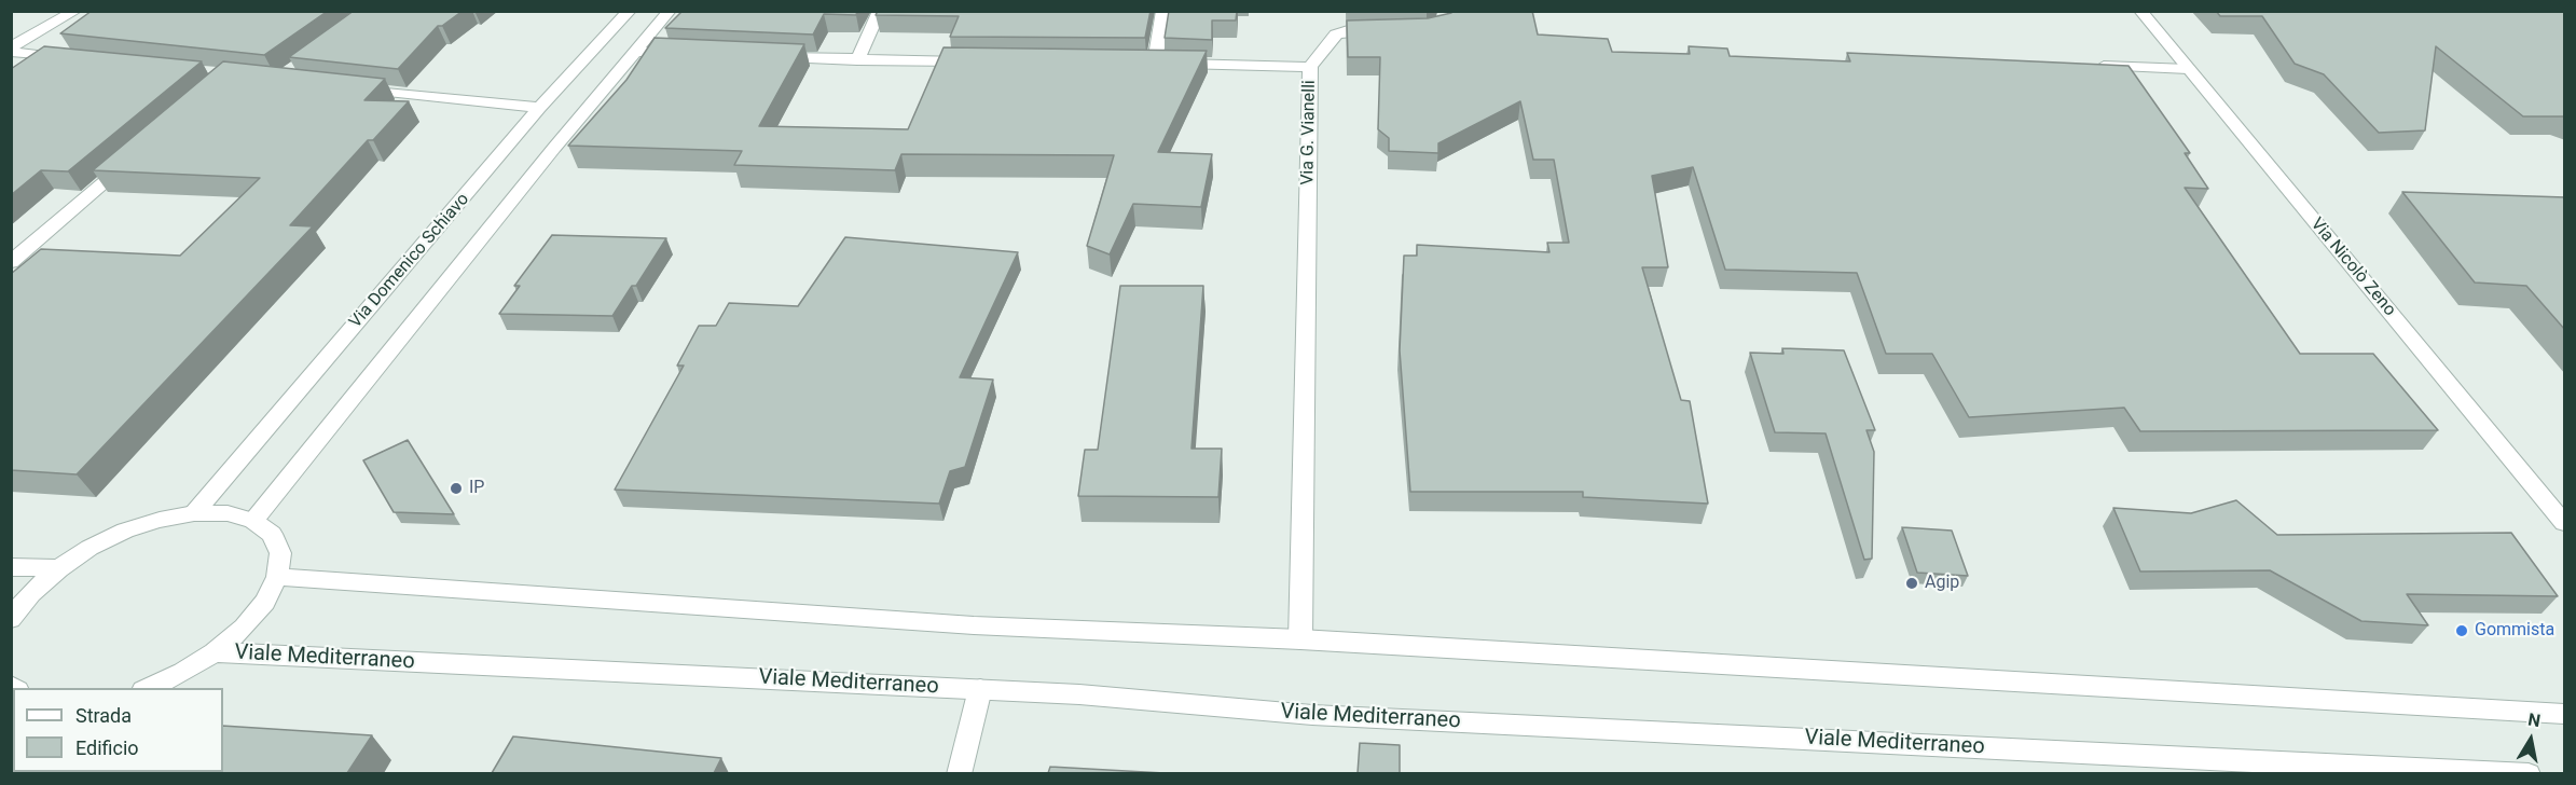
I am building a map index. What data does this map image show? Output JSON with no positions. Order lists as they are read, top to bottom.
{
  "streets": {
    "street": [
      "Via G. Vianelli",
      "Via Domenico Schiavo",
      "Via Nicolò Zeno",
      "Viale Mediterraneo"
    ]
  },
  "places": ["IP", "Agip", "Gommista"],
  "legend": ["Strada", "Edificio"],
  "north": "top"
}
